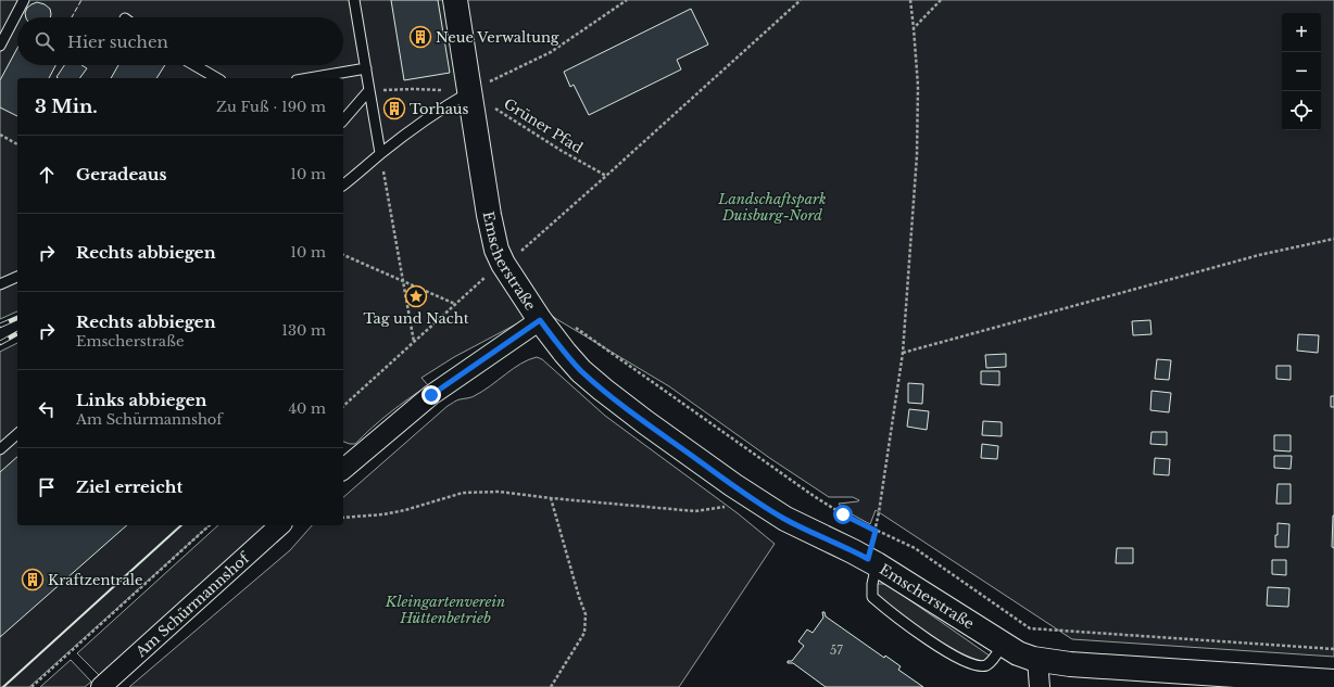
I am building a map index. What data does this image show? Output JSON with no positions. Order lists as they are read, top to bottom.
{
  "streets": {
    "street": ["Emscherstraße", "Am Schürmannshof"],
    "path": ["Grüner Pfad"]
  },
  "crossings": [
    ["Grüner Pfad", "Emscherstraße"]
  ],
  "parks": ["Landschaftspark Duisburg-Nord", "Kleingartenverein Hüttenbetrieb"],
  "places": {
    "building": ["Neue Verwaltung", "Torhaus", "Kraftzentrale"],
    "place": ["Tag und Nacht"]
  },
  "house_numbers": ["57"],
  "page": {
    "map_buttons": ["+", "−"],
    "search": "Hier suchen",
    "heading": ["3 Min.", "Zu Fuß · 190 m"],
    "list": [
      ["Geradeaus", "10 m"],
      ["Rechts abbiegen", "10 m"],
      ["Rechts abbiegen", "Emscherstraße", "130 m"],
      ["Links abbiegen", "Am Schürmannshof", "40 m"],
      "Ziel erreicht"
    ]
  }
}
